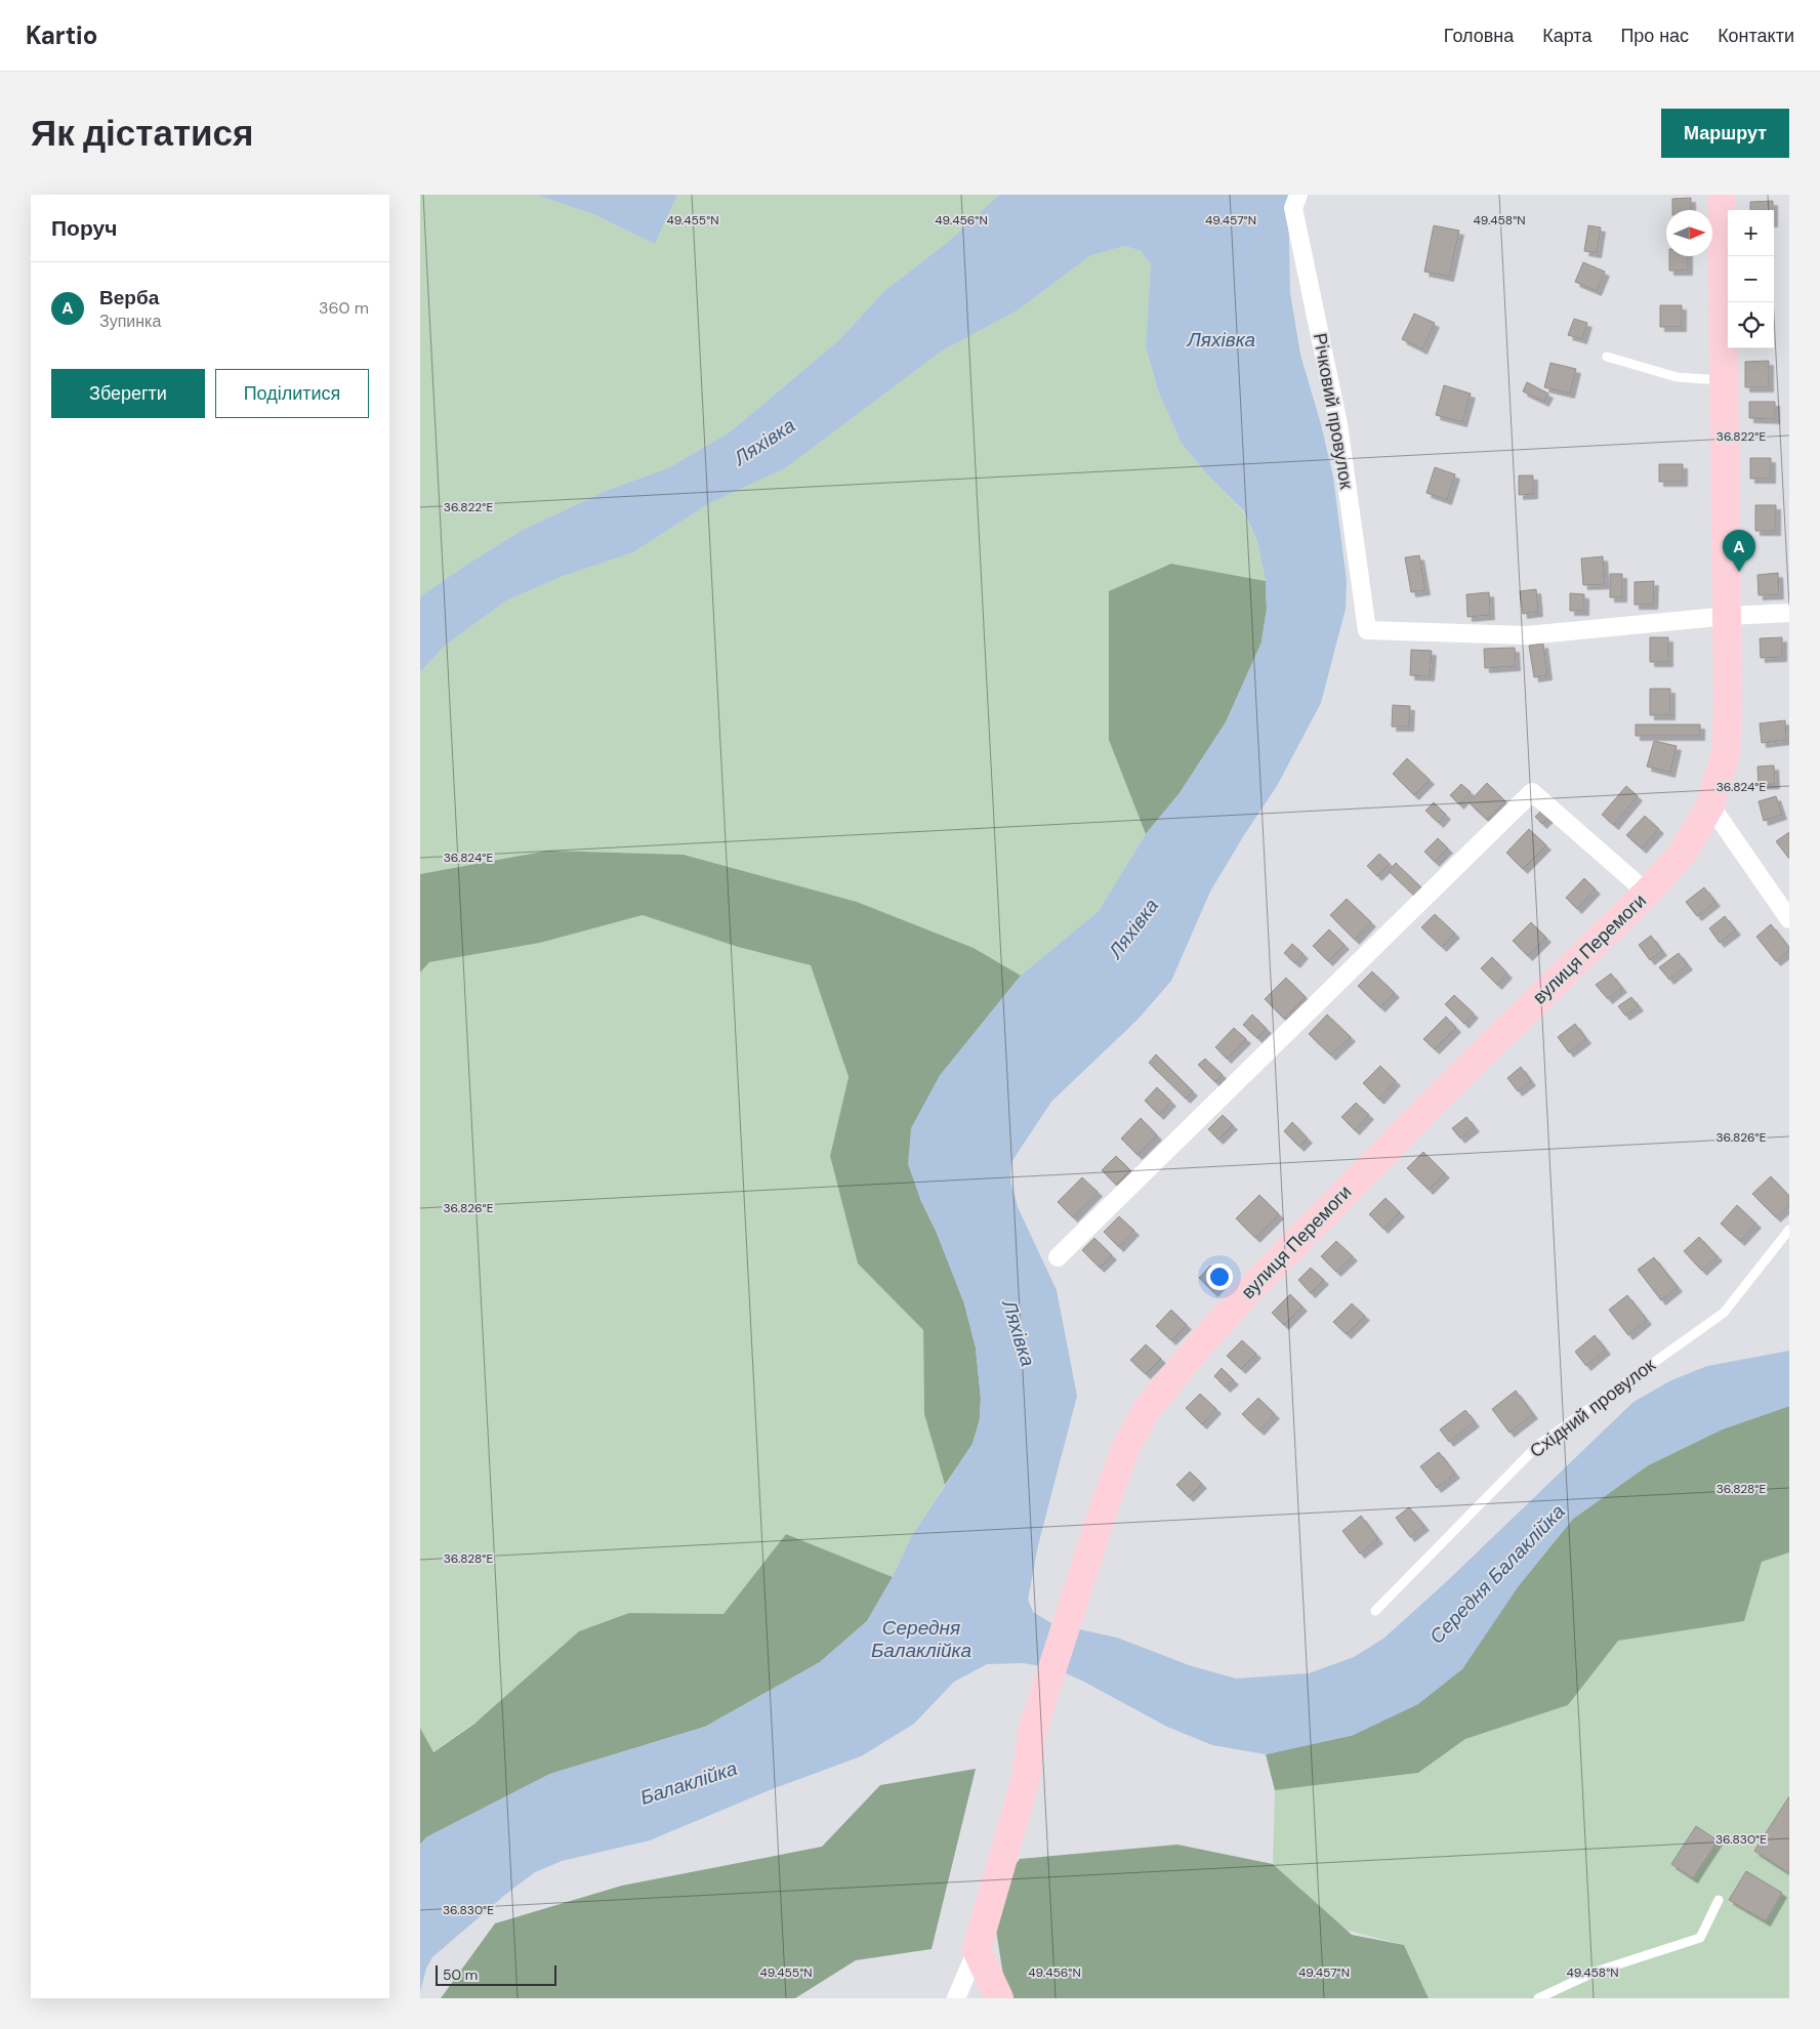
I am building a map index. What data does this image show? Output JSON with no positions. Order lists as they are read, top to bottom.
{
  "streets": {
    "main road": ["вулиця Перемоги"],
    "street": ["Річковий провулок"],
    "lane": ["Східний провулок"]
  },
  "crossings": [
    ["Річковий провулок", "вулиця Перемоги"]
  ],
  "water": ["Ляхівка", "Середня Балаклійка", "Балаклійка"],
  "scale_bar": "50 m",
  "north": "right",
  "page": {
    "header": "Kartio",
    "nav": [
      "Головна",
      "Карта",
      "Про нас",
      "Контакти"
    ],
    "buttons": [
      "Маршрут",
      ["Зберегти", "Поділитися"]
    ],
    "title": "Як дістатися",
    "heading": "Поруч",
    "map_buttons": ["+", "−"],
    "list": [
      {
        "mark": "A",
        "name": "Верба",
        "note": "Зупинка",
        "value": "360 m"
      }
    ],
    "pins": "A",
    "scale": "50 m"
  },
  "coordinates": [
    "49.455°N",
    "49.456°N",
    "49.457°N",
    "49.458°N",
    "36.822°E",
    "36.824°E",
    "36.826°E",
    "36.828°E",
    "36.830°E"
  ]
}
